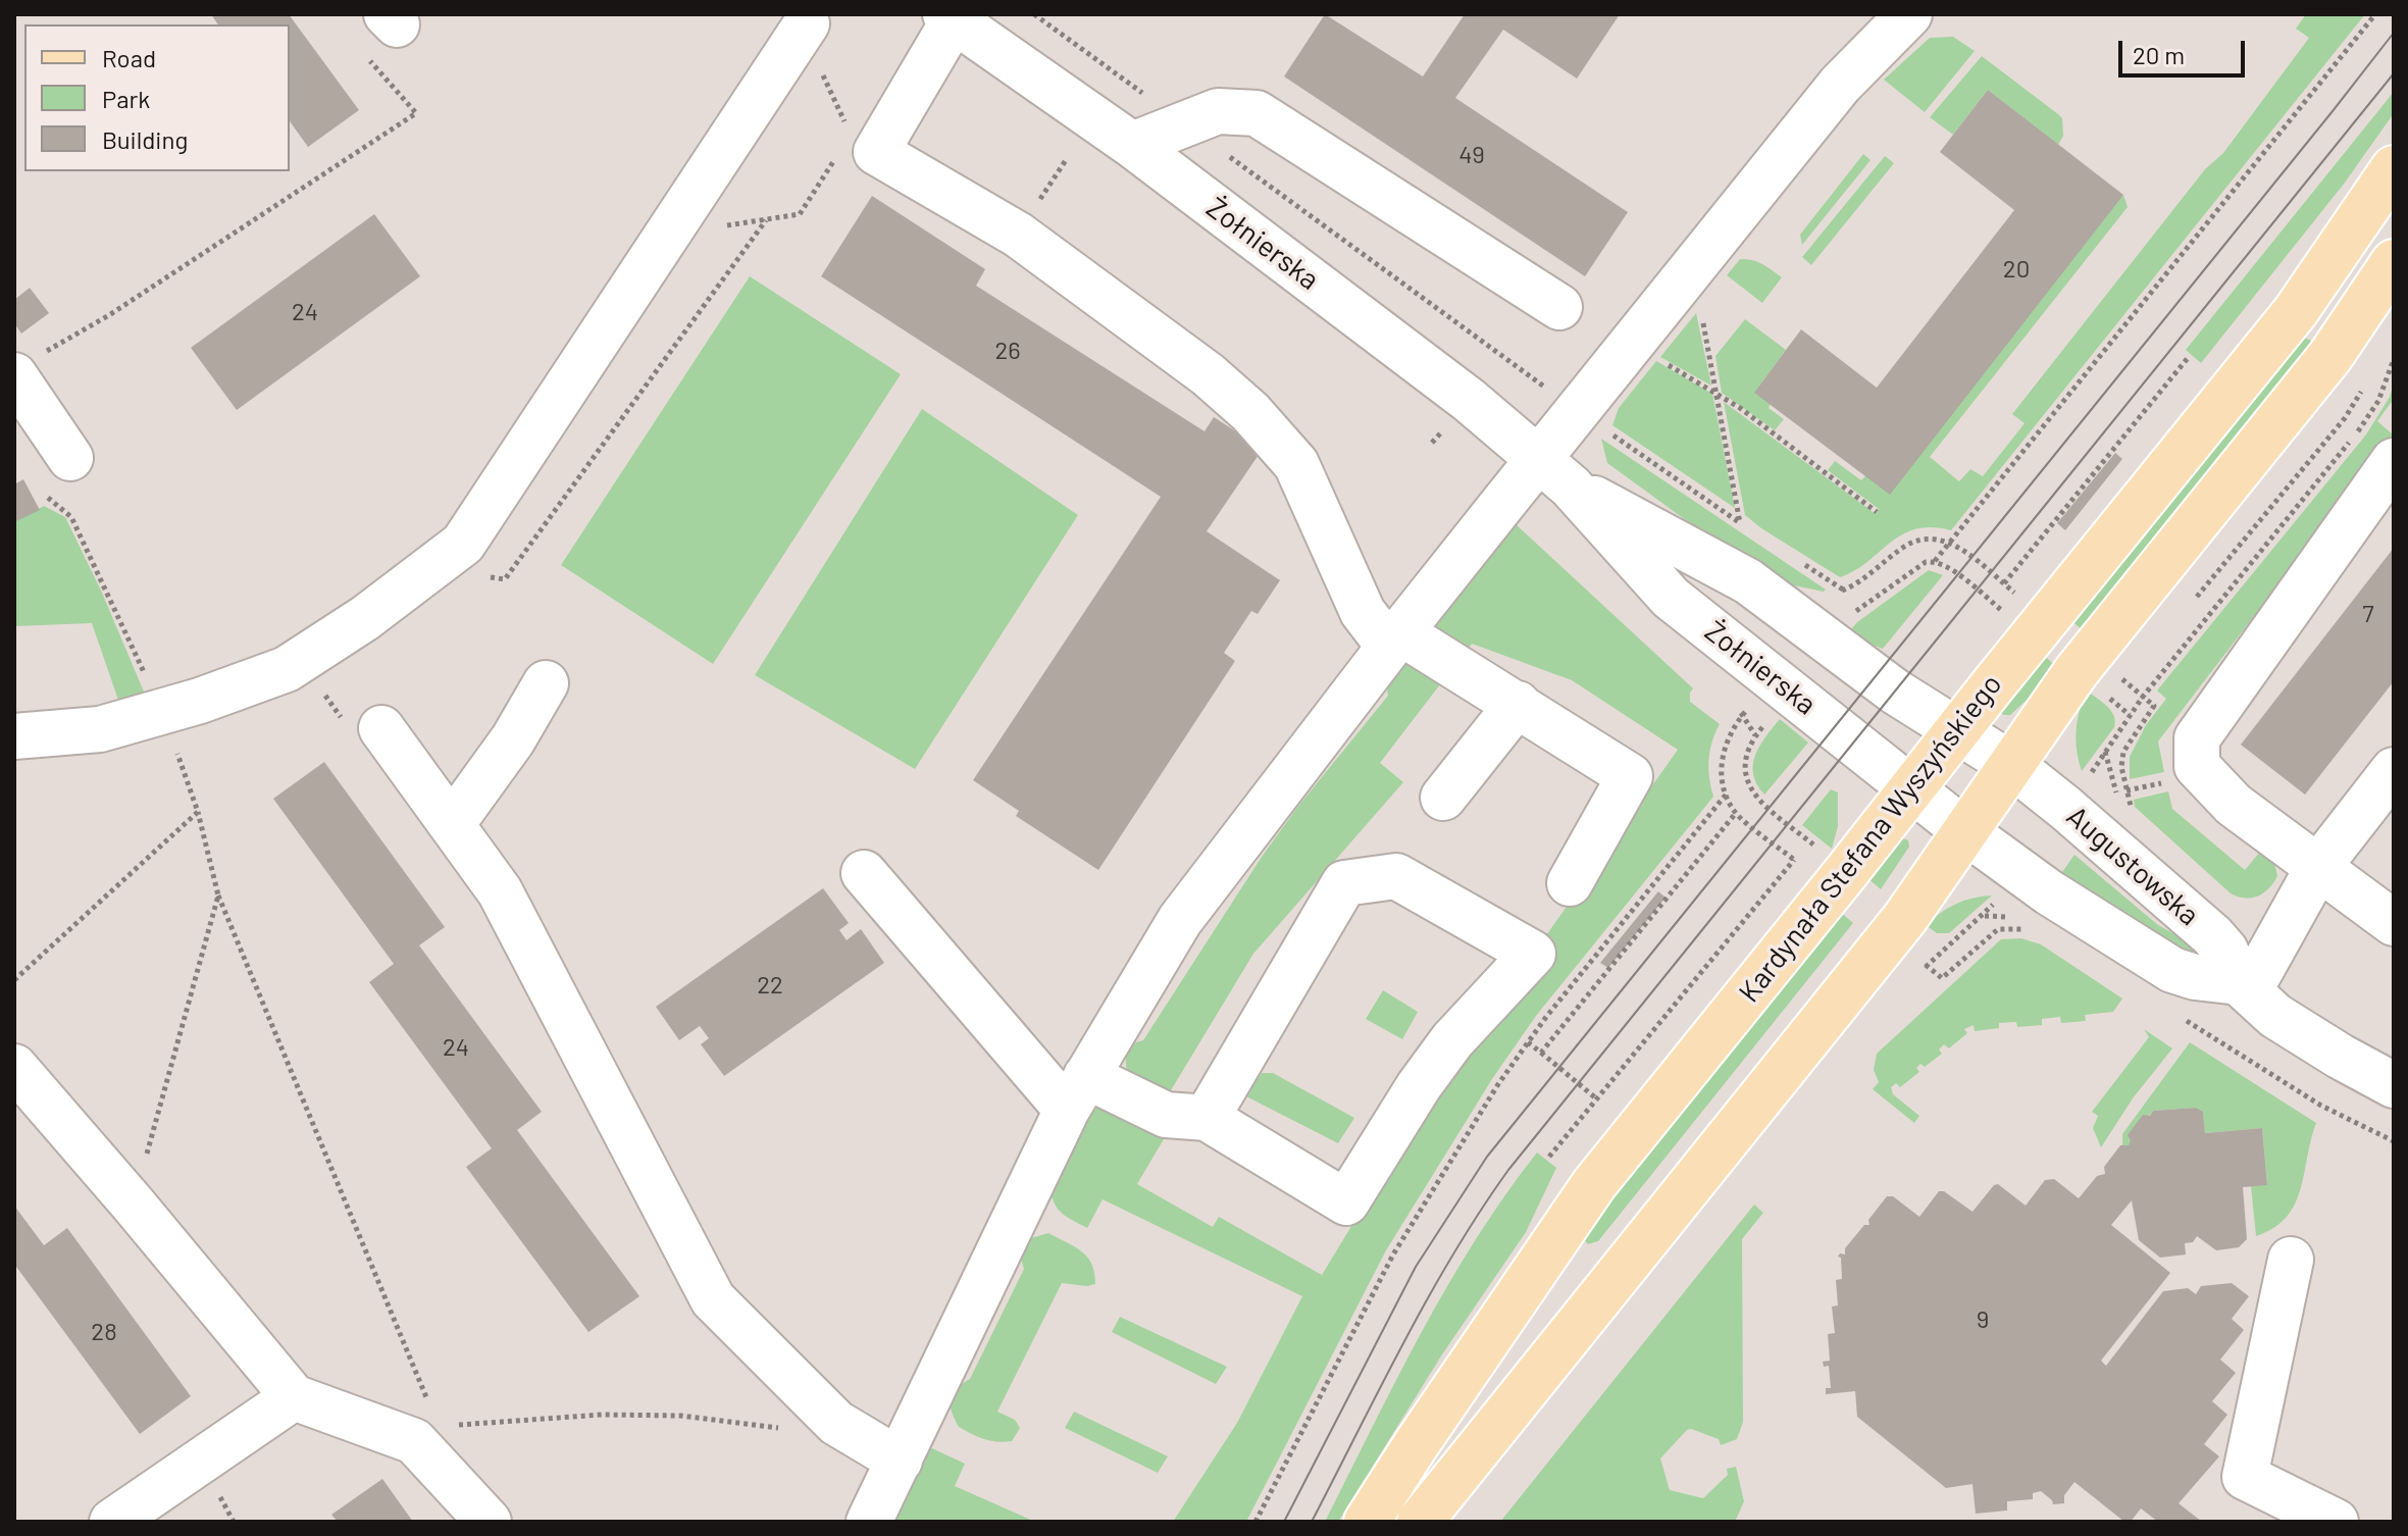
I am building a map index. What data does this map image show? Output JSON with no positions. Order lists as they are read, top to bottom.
{
  "streets": {
    "main road": ["Kardynała Stefana Wyszyńskiego"],
    "street": ["Żołnierska", "Augustowska"]
  },
  "crossings": [
    ["Żołnierska", "Kardynała Stefana Wyszyńskiego"],
    ["Żołnierska", "Augustowska"]
  ],
  "house_numbers": [
    "49",
    "20",
    "24",
    "26",
    "7",
    "22",
    "24",
    "9",
    "28"
  ],
  "legend": ["Road", "Park", "Building"],
  "scale_bar": "20 m"
}
